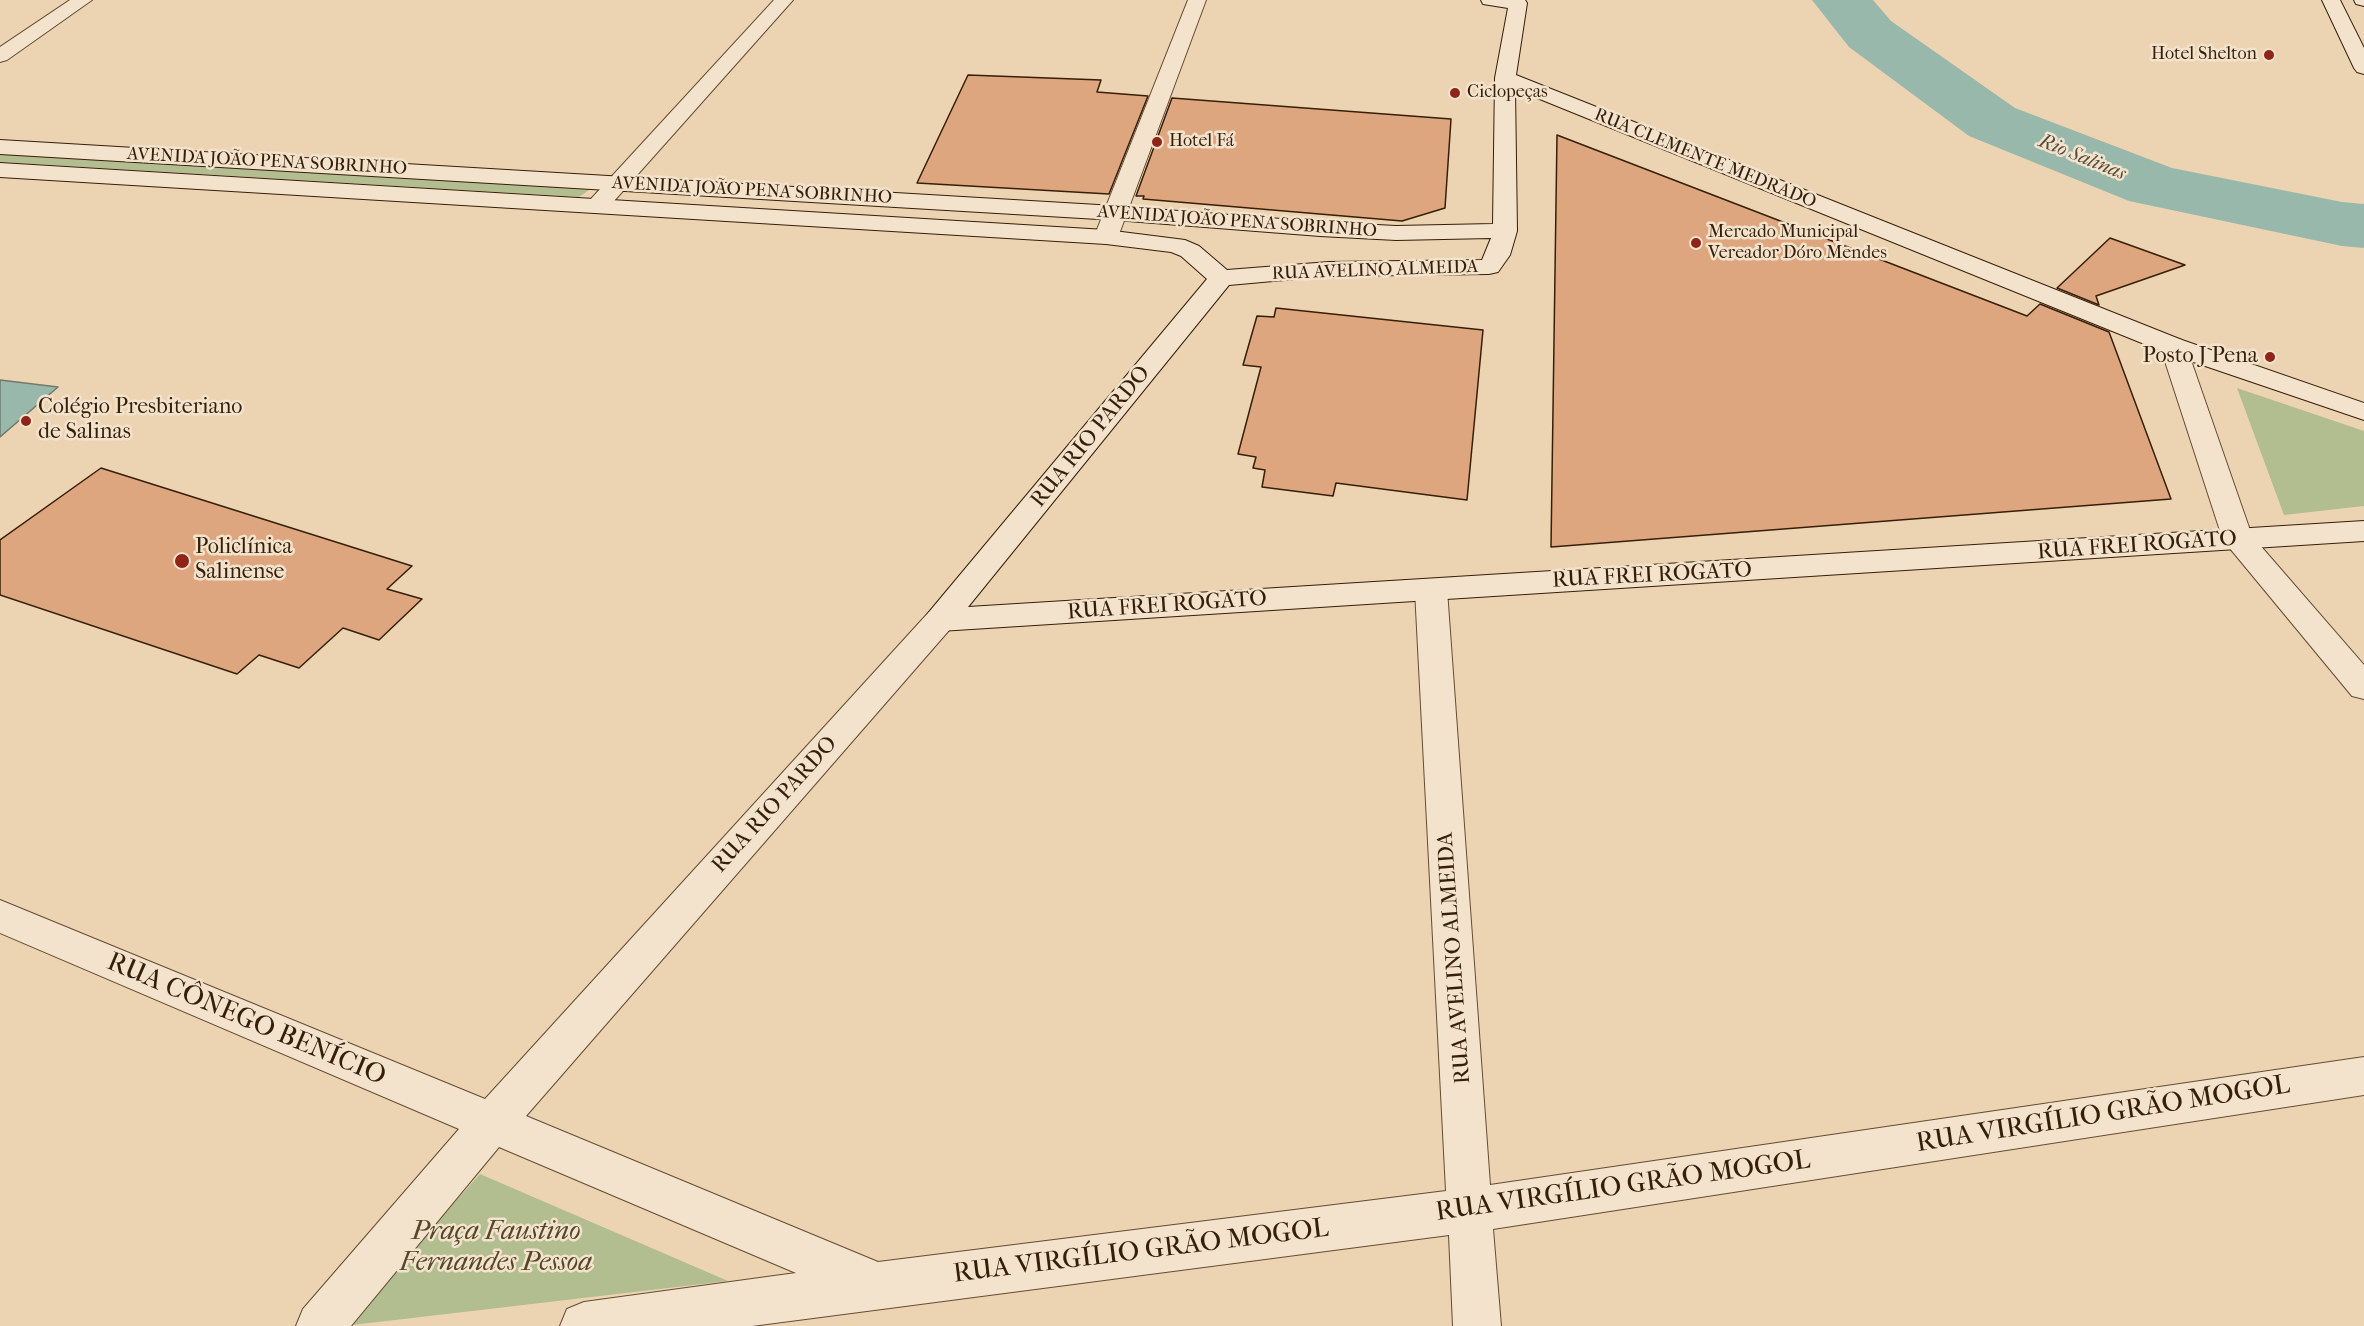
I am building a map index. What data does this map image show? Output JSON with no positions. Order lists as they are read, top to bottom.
{
  "streets": {
    "main road": [
      "RUA CLEMENTE MEDRADO",
      "AVENIDA JOÃO PENA SOBRINHO",
      "RUA AVELINO ALMEIDA",
      "RUA RIO PARDO",
      "RUA FREI ROGATO",
      "RUA CÔNEGO BENÍCIO",
      "RUA VIRGÍLIO GRÃO MOGOL"
    ]
  },
  "crossings": [
    ["AVENIDA JOÃO PENA SOBRINHO", "RUA AVELINO ALMEIDA"],
    ["AVENIDA JOÃO PENA SOBRINHO", "RUA RIO PARDO"],
    ["RUA AVELINO ALMEIDA", "RUA RIO PARDO"],
    ["RUA AVELINO ALMEIDA", "RUA FREI ROGATO"],
    ["RUA AVELINO ALMEIDA", "RUA VIRGÍLIO GRÃO MOGOL"],
    ["RUA RIO PARDO", "RUA FREI ROGATO"],
    ["RUA RIO PARDO", "RUA CÔNEGO BENÍCIO"]
  ],
  "water": ["Rio Salinas"],
  "parks": ["Praça Faustino Fernandes Pessoa"],
  "places": [
    "Hotel Shelton",
    "Ciclopeças",
    "Hotel Fá",
    "Mercado Municipal Vereador Dóro Mendes",
    "Posto J Pena",
    "Colégio Presbiteriano de Salinas",
    "Policlínica Salinense"
  ]
}
